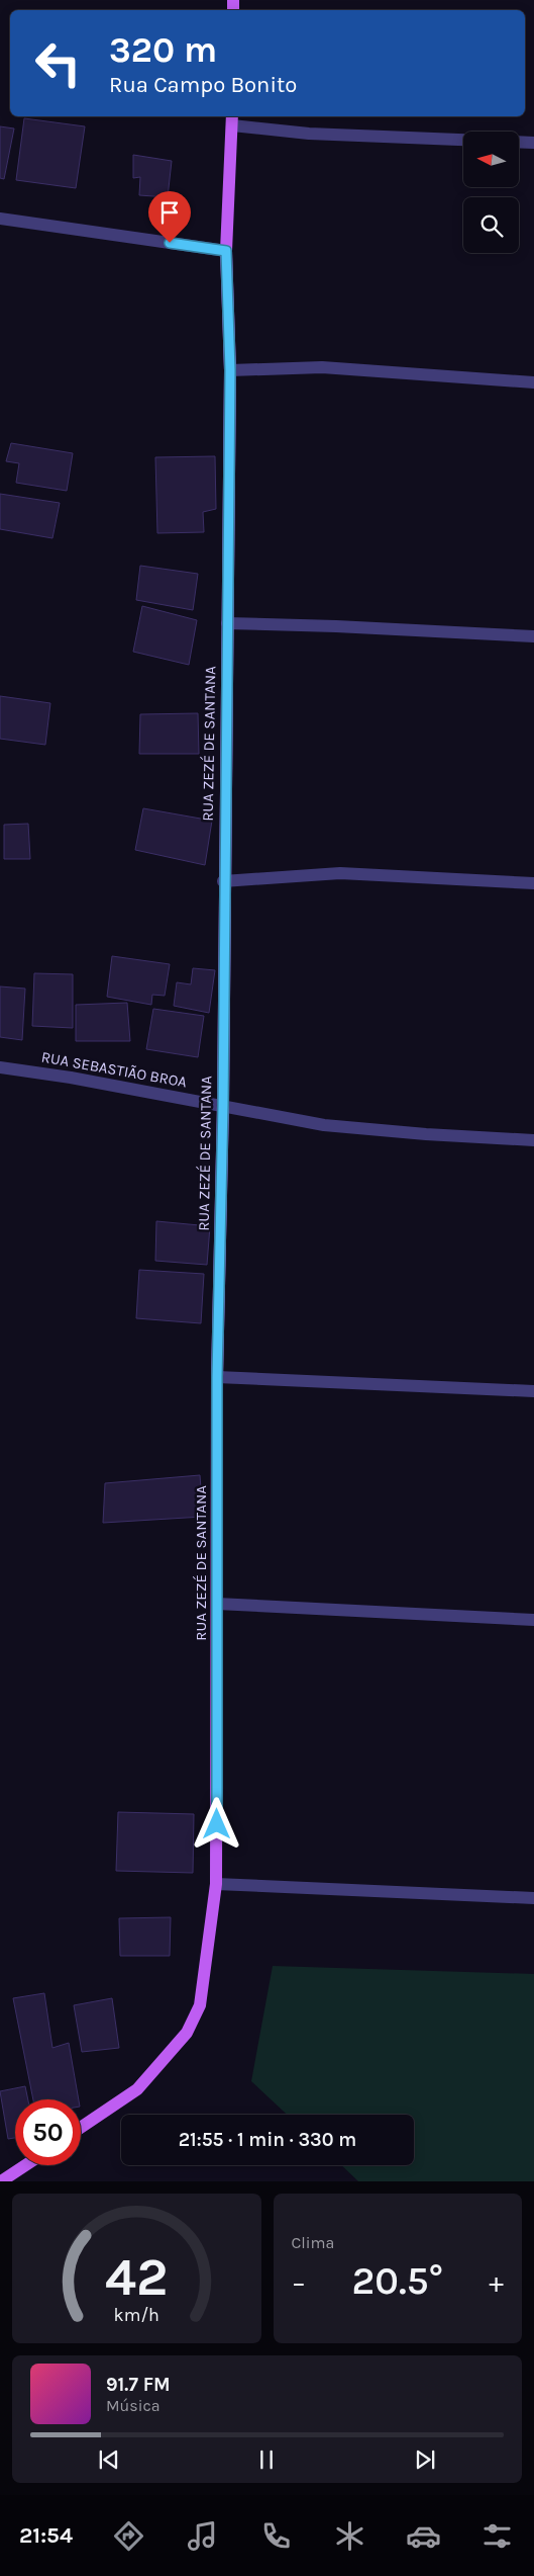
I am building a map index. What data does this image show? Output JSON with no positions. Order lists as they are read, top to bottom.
{
  "streets": {
    "main road": ["RUA ZEZÉ DE SANTANA"],
    "street": ["RUA SEBASTIÃO BROA"]
  },
  "crossings": [
    ["RUA ZEZÉ DE SANTANA", "RUA SEBASTIÃO BROA"]
  ],
  "north": "left",
  "page": {
    "turn": ["320 m", "Rua Campo Bonito"],
    "limit": "50",
    "trip": "21:55 · 1 min · 330 m",
    "tile": "Clima",
    "heat": ["−", "20.5°", "+"],
    "song": ["91.7 FM", "Música"],
    "tabs": "21:54",
    "gauge": ["42", "km/h"]
  }
}
